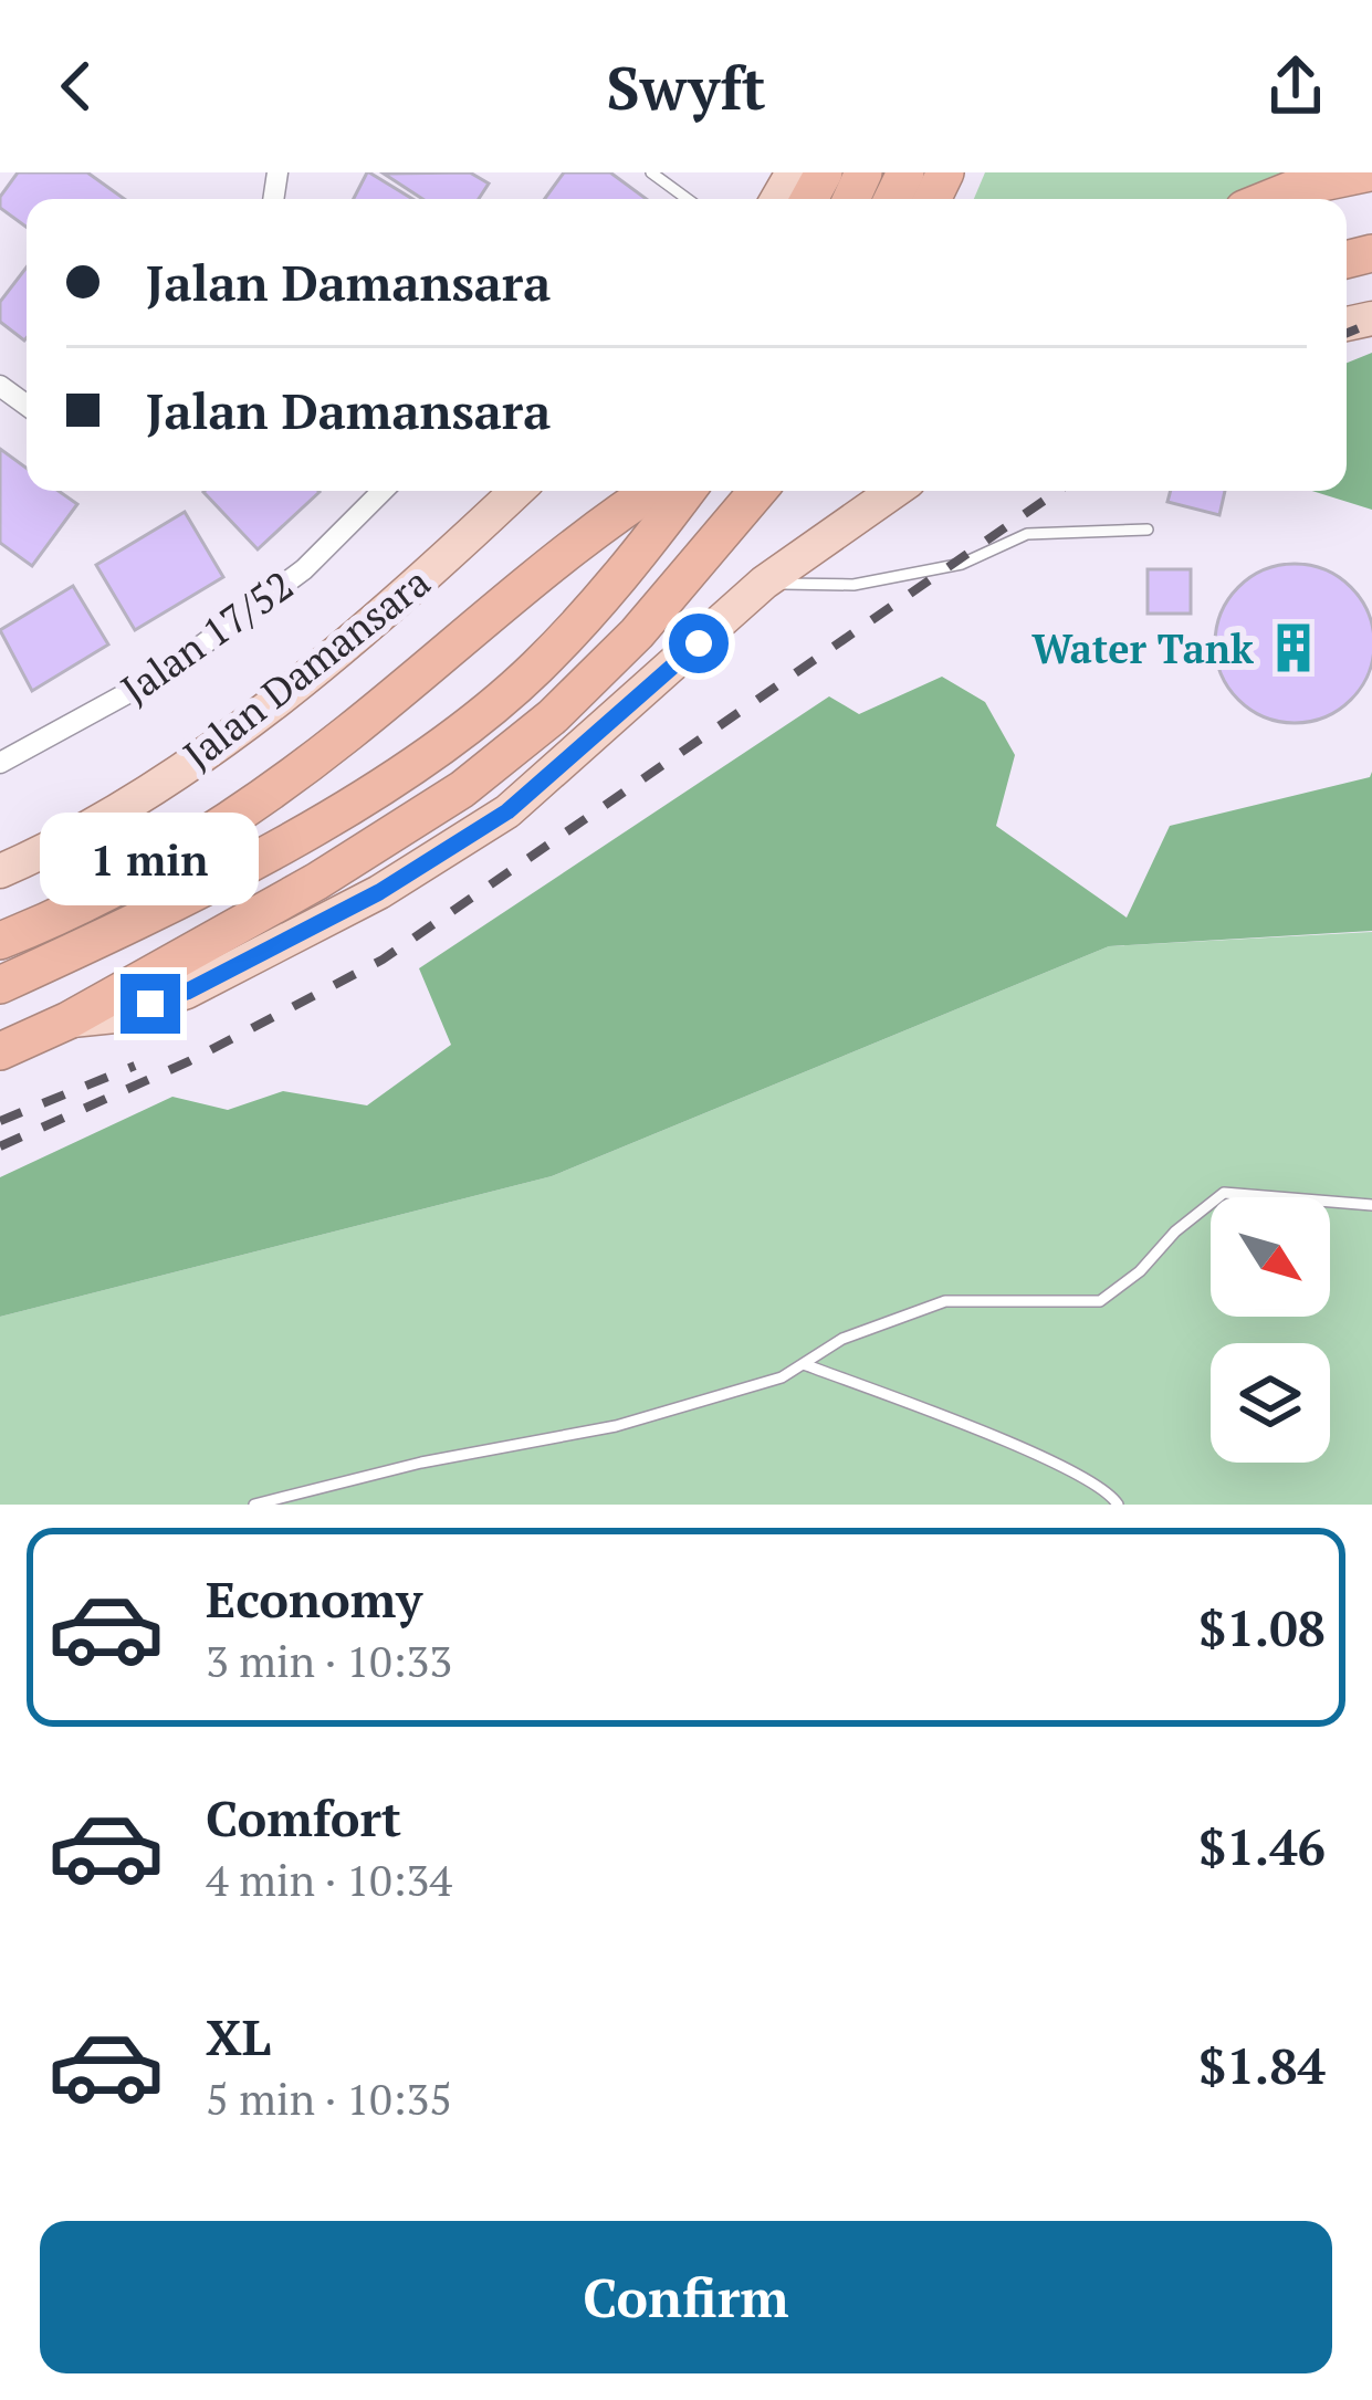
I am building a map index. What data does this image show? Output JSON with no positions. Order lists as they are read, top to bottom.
{
  "streets": {
    "main road": ["Jalan Damansara"],
    "street": ["Jalan 17/52"]
  },
  "places": {
    "building": ["Water Tank"]
  },
  "north": "bottom right",
  "page": {
    "header": "Swyft",
    "banner": ["Jalan Damansara", "Jalan Damansara"],
    "bubble": "1 min",
    "list": [
      {
        "name": "Economy",
        "note": "3 min · 10:33",
        "value": "$1.08"
      },
      {
        "name": "Comfort",
        "note": "4 min · 10:34",
        "value": "$1.46"
      },
      {
        "name": "XL",
        "note": "5 min · 10:35",
        "value": "$1.84"
      }
    ],
    "buttons": "Confirm"
  }
}
